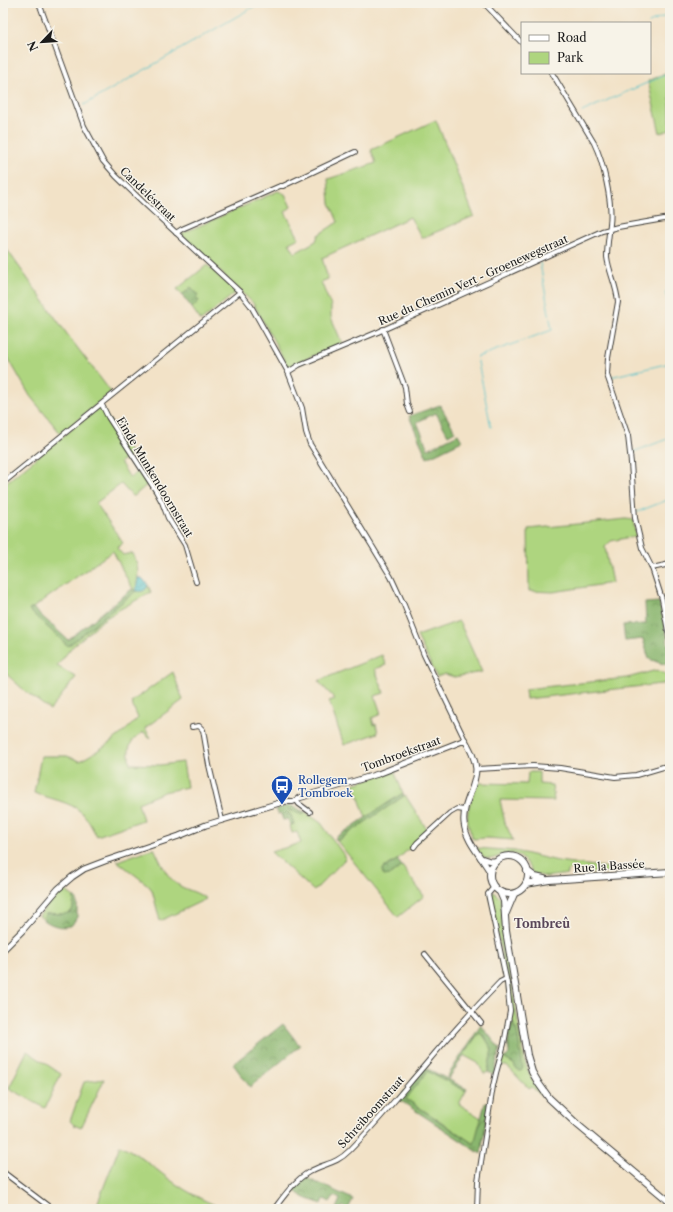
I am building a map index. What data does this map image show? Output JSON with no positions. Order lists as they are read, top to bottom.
{
  "streets": {
    "main road": ["Rue la Bassée"],
    "street": [
      "Candeléstraat",
      "Rue du Chemin Vert - Groenewegstraat",
      "Einde Munkendoornstraat",
      "Tombroekstraat",
      "Schreiboomstraat"
    ]
  },
  "crossings": [
    ["Candeléstraat", "Rue du Chemin Vert - Groenewegstraat"],
    ["Candeléstraat", "Tombroekstraat"]
  ],
  "districts": ["Tombreû"],
  "places": {
    "bus stop": ["Rollegem Tombroek"]
  },
  "legend": ["Road", "Park"],
  "north": "bottom left"
}
